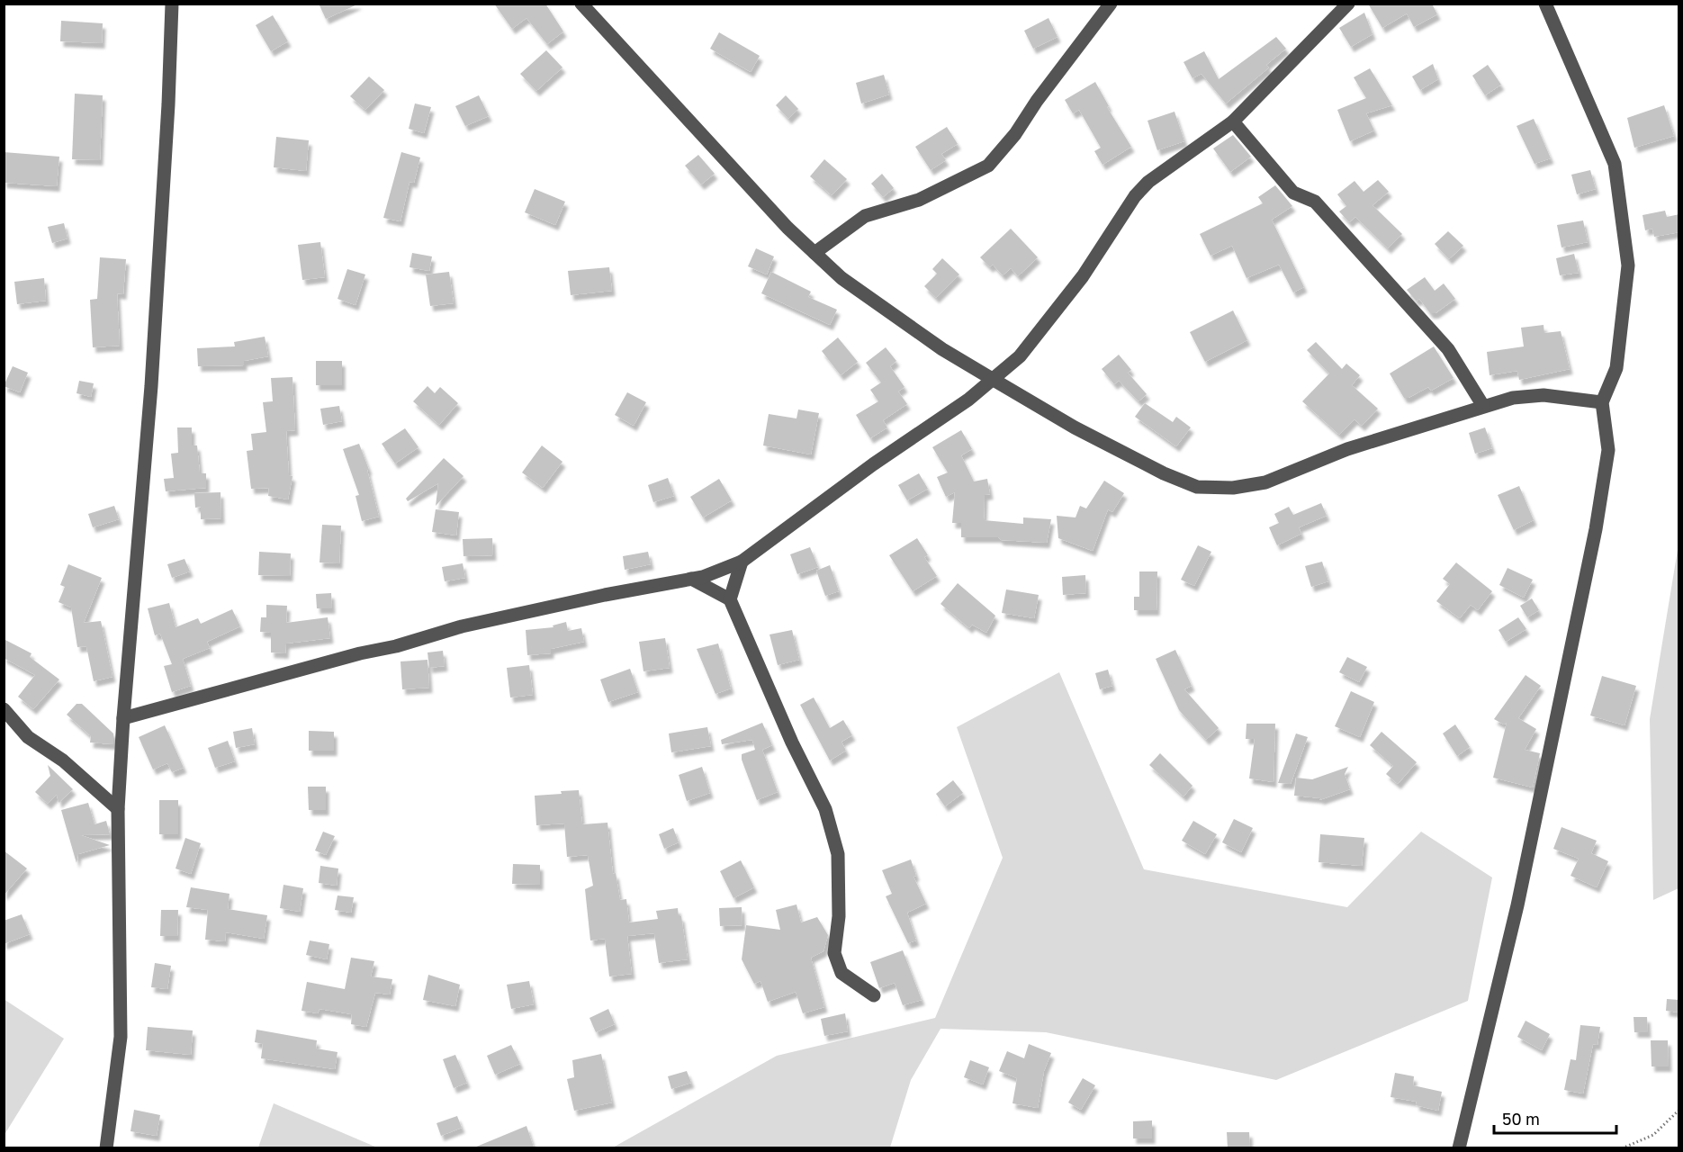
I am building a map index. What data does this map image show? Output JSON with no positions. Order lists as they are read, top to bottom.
{
  "scale_bar": "50 m"
}
